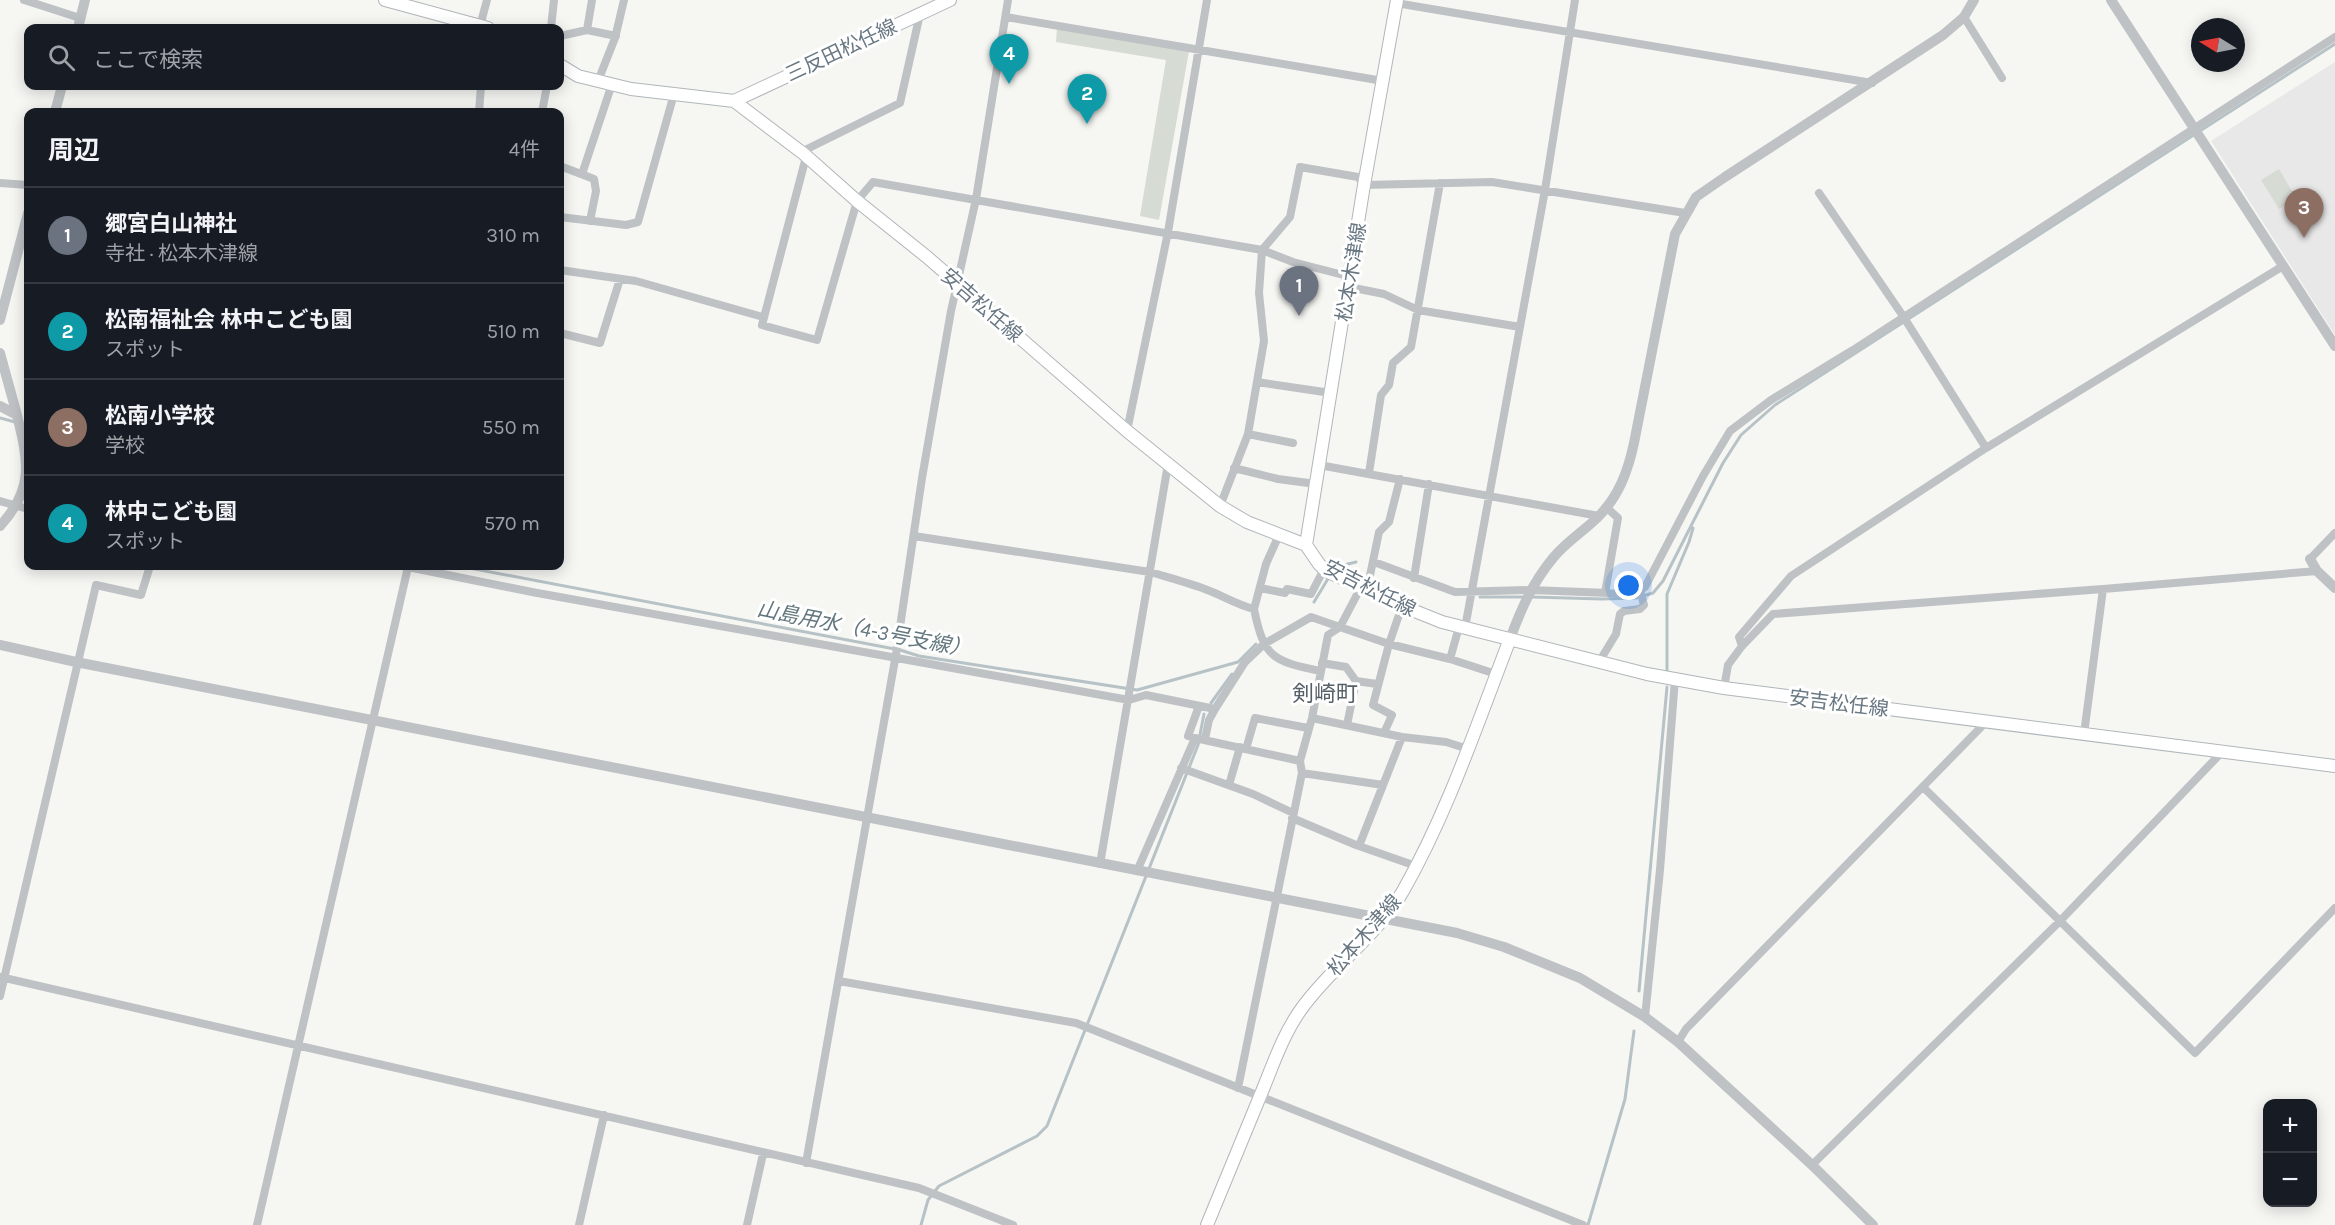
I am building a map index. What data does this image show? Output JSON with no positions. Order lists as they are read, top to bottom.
{
  "streets": {
    "main road": ["三反田松任線", "松本木津線", "安吉松任線"]
  },
  "crossings": [
    ["三反田松任線", "安吉松任線"],
    ["松本木津線", "安吉松任線"]
  ],
  "districts": ["剣崎町"],
  "water": ["山島用水（4-3号支線）"],
  "north": "left",
  "page": {
    "search": "ここで検索",
    "pins": [
      "4",
      "2",
      "3",
      "1"
    ],
    "heading": ["周辺", "4件"],
    "list": [
      {
        "mark": "1",
        "name": "郷宮白山神社",
        "note": "寺社 · 松本木津線",
        "value": "310 m"
      },
      {
        "mark": "2",
        "name": "松南福祉会 林中こども園",
        "note": "スポット",
        "value": "510 m"
      },
      {
        "mark": "3",
        "name": "松南小学校",
        "note": "学校",
        "value": "550 m"
      },
      {
        "mark": "4",
        "name": "林中こども園",
        "note": "スポット",
        "value": "570 m"
      }
    ],
    "map_buttons": ["+", "−"]
  }
}
